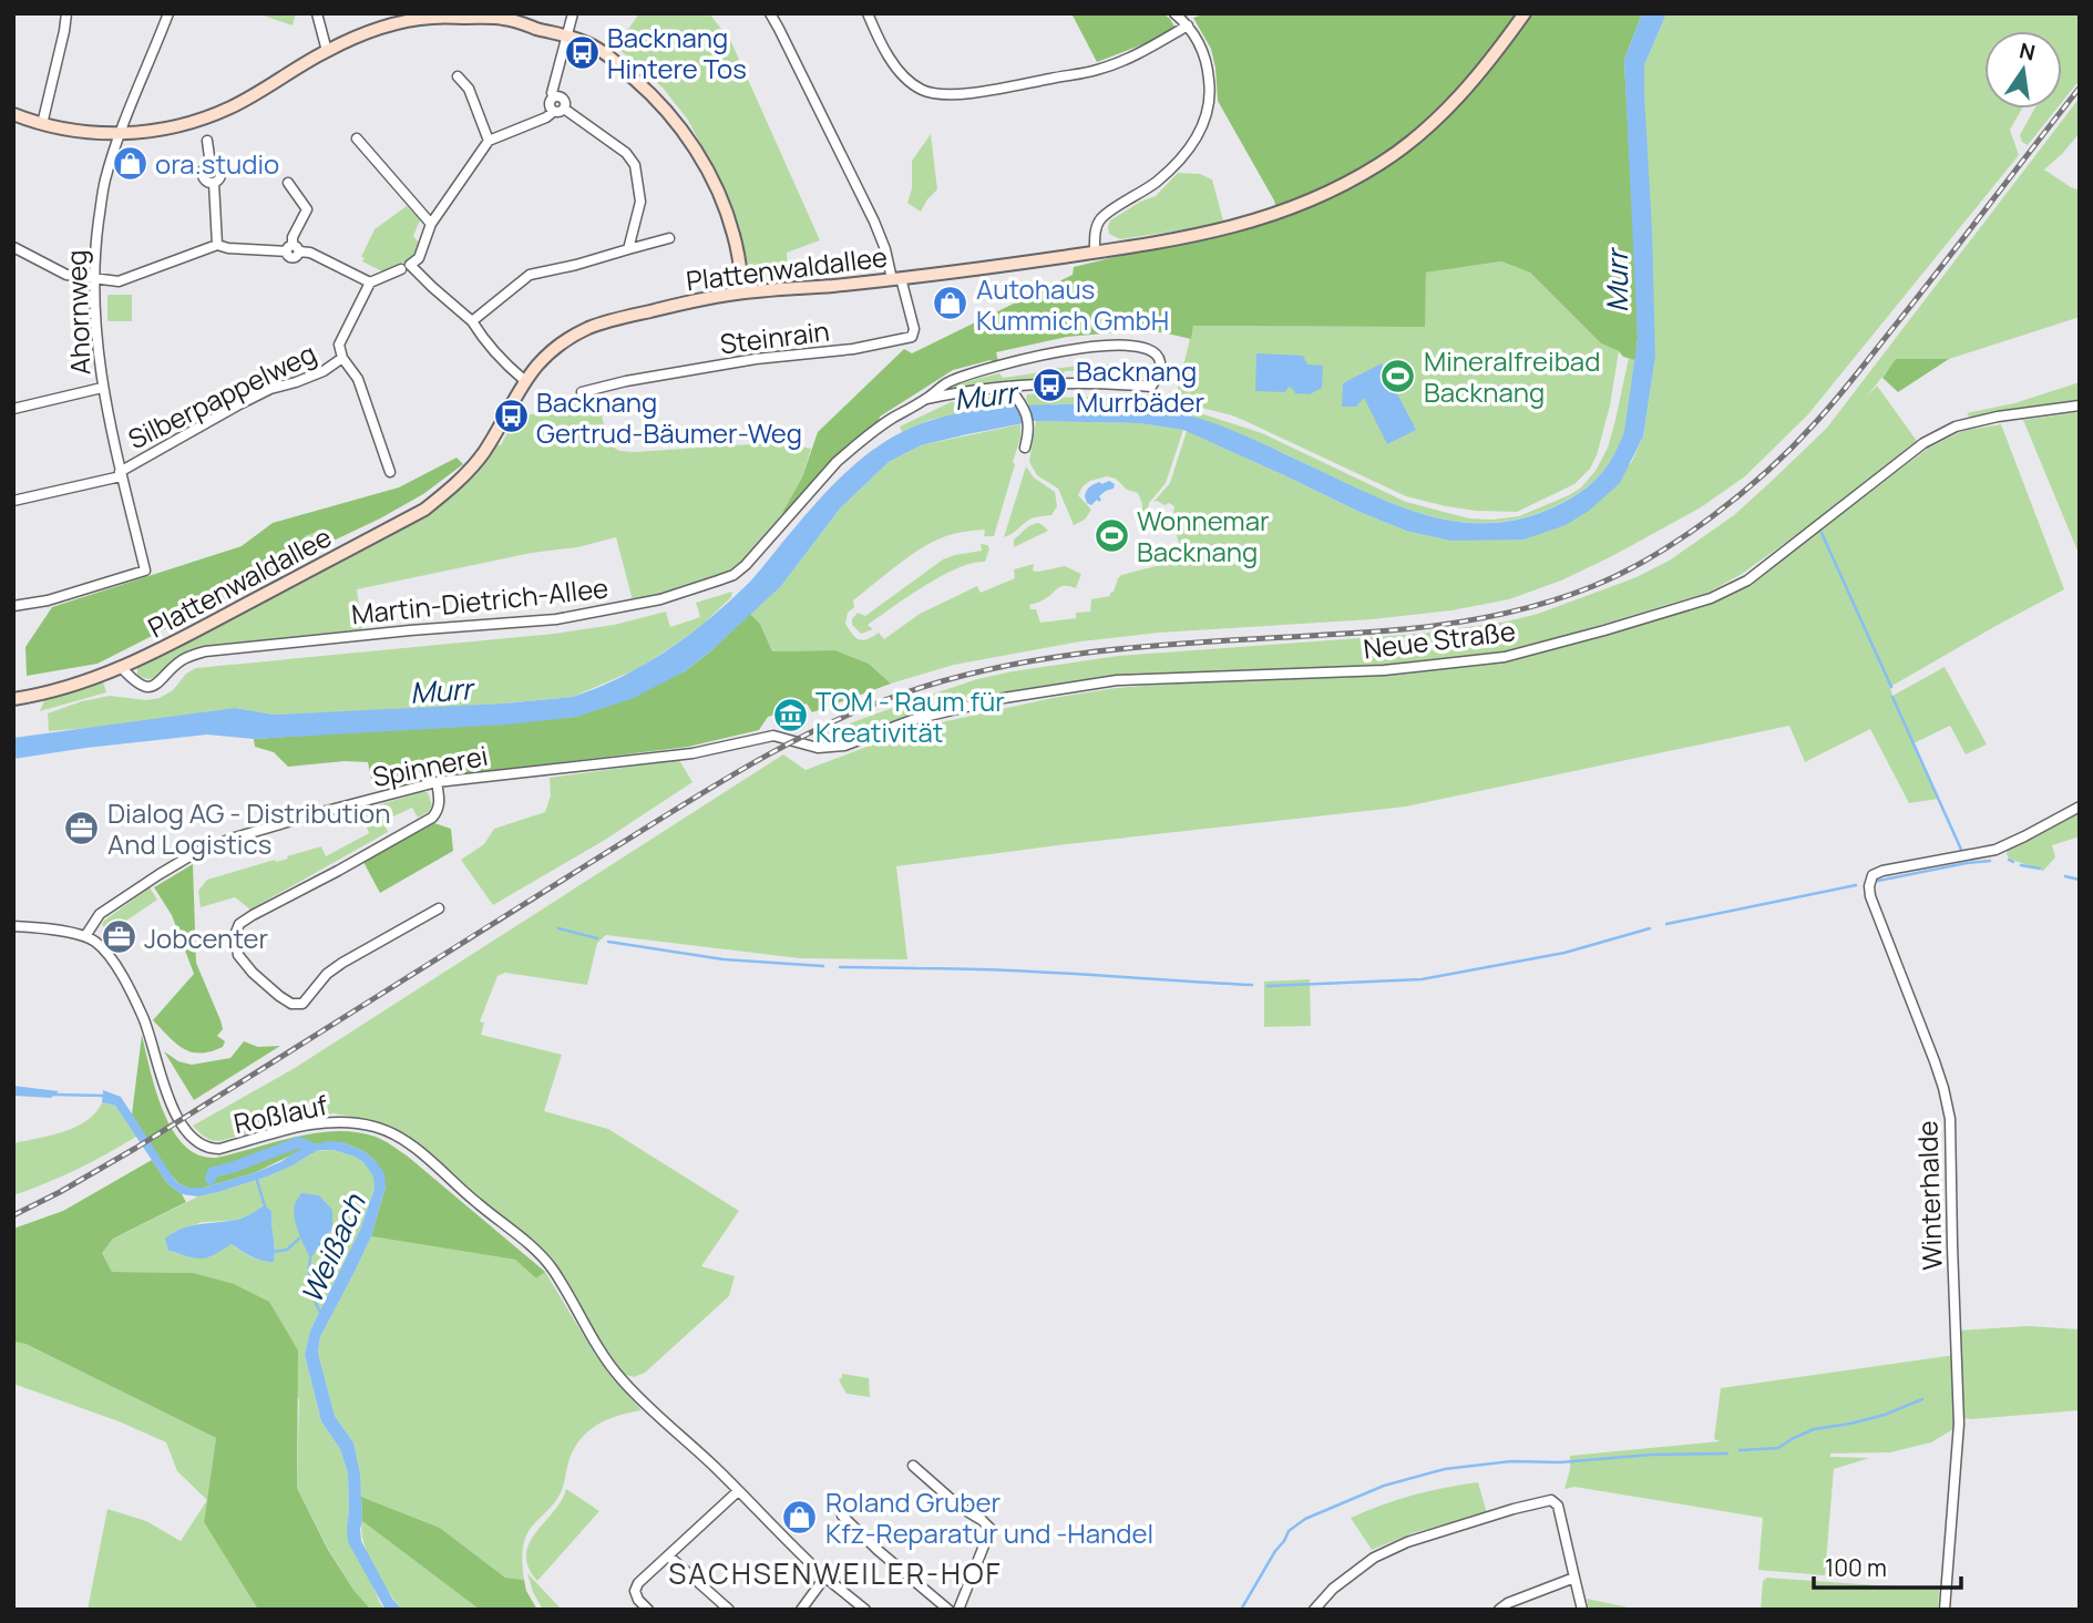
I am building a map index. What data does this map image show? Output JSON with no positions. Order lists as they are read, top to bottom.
{
  "streets": {
    "street": [
      "Plattenwaldallee",
      "Ahornweg",
      "Steinrain",
      "Silberpappelweg",
      "Martin-Dietrich-Allee",
      "Neue Straße",
      "Spinnerei",
      "Roßlauf",
      "Winterhalde"
    ]
  },
  "crossings": [
    ["Plattenwaldallee", "Steinrain"],
    ["Plattenwaldallee", "Martin-Dietrich-Allee"],
    ["Ahornweg", "Silberpappelweg"],
    ["Neue Straße", "Spinnerei"],
    ["Spinnerei", "Roßlauf"]
  ],
  "districts": ["SACHSENWEILER-HOF"],
  "water": ["Murr", "Weißach"],
  "places": {
    "bus stop": ["Backnang Hintere Tos", "Backnang Murrbäder", "Backnang Gertrud-Bäumer-Weg"],
    "shop": ["ora.studio", "Autohaus Kummich GmbH", "Roland Gruber Kfz-Reparatur und -Handel"],
    "sports": ["Mineralfreibad Backnang", "Wonnemar Backnang"],
    "museum": ["TOM - Raum für Kreativität"],
    "office": ["Dialog AG - Distribution And Logistics", "Jobcenter"]
  },
  "scale_bar": "100 m",
  "north": "top"
}
